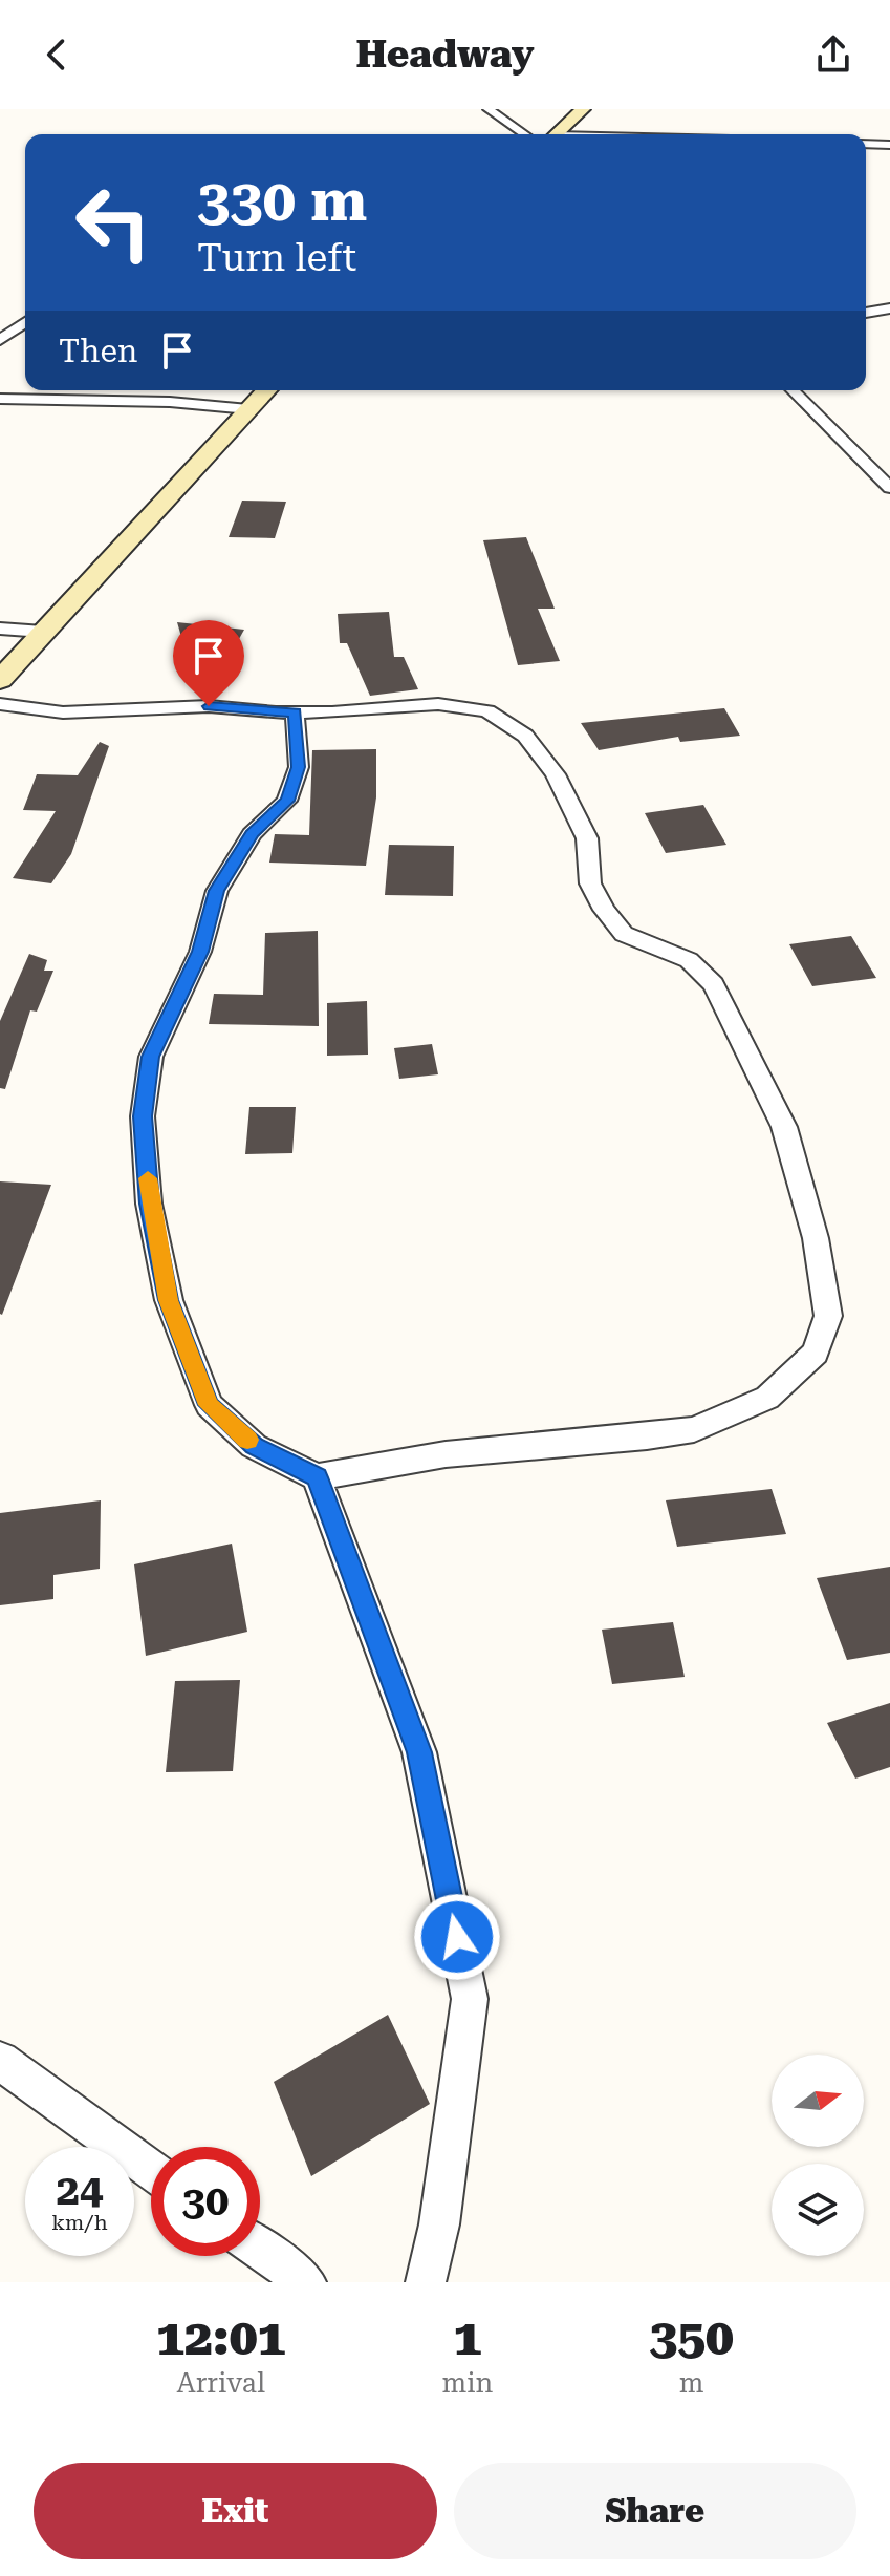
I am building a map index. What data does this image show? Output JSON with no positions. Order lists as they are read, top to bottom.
{
  "north": "right",
  "page": {
    "header": "Headway",
    "turn": ["330 m", "Turn left"],
    "then": "Then",
    "speed": "24 km/h",
    "limit": "30",
    "eta": [
      "12:01",
      "Arrival",
      "1",
      "min",
      "350",
      "m"
    ],
    "buttons": ["Exit", "Share"]
  }
}
